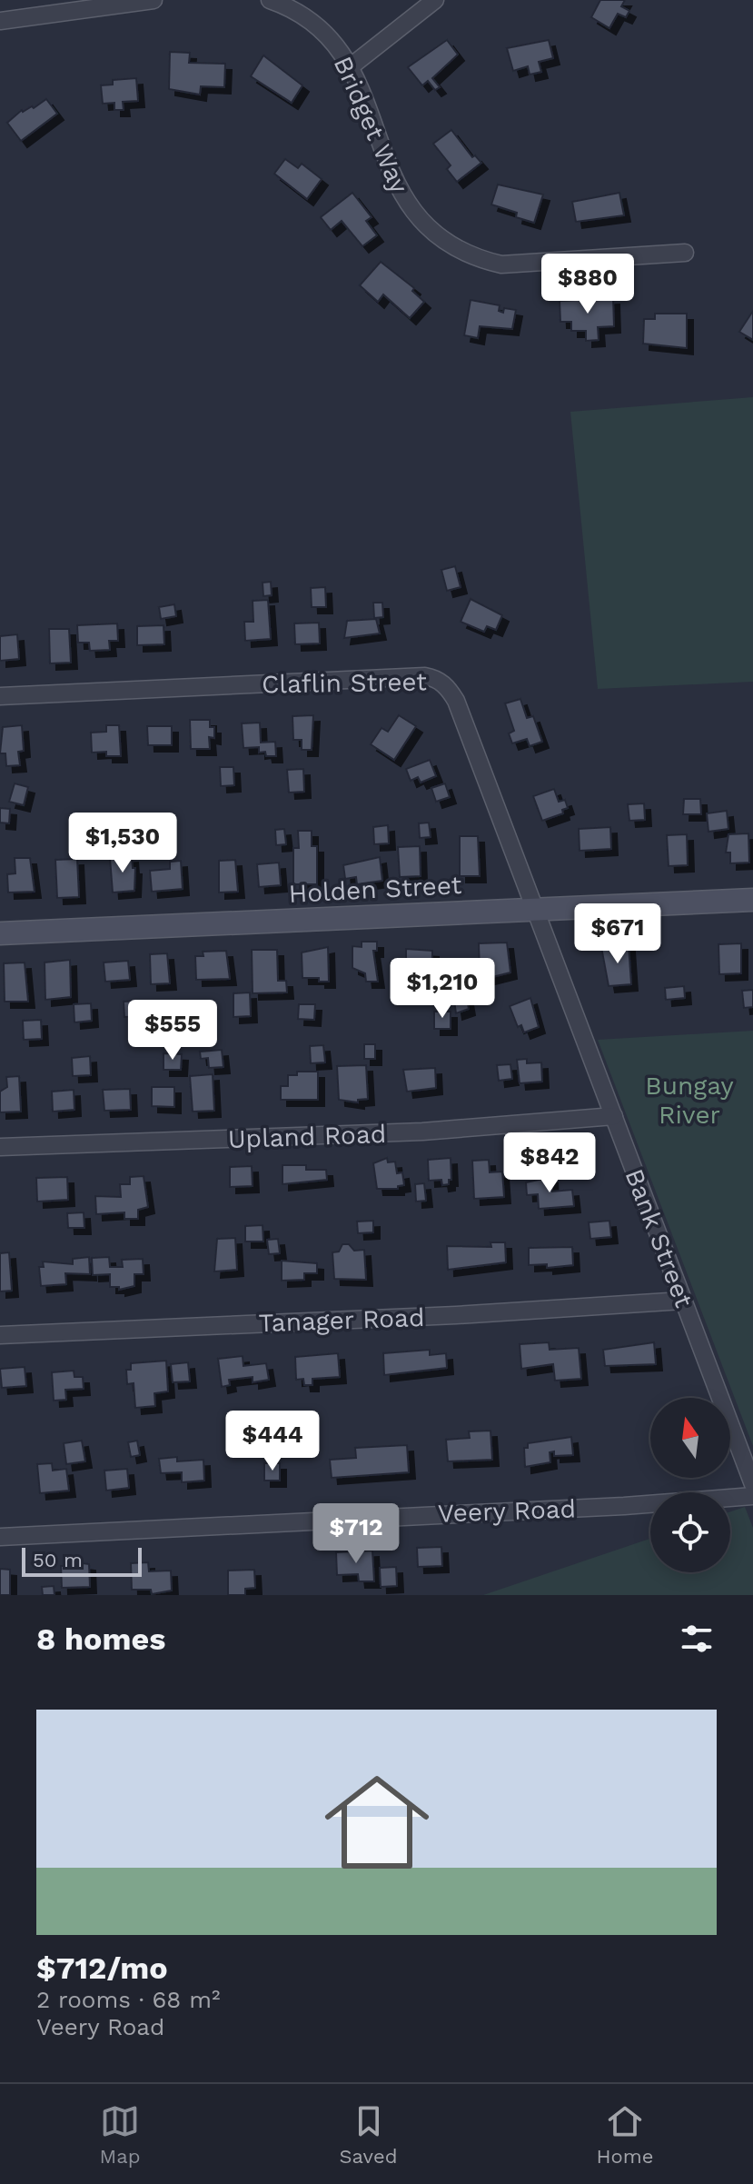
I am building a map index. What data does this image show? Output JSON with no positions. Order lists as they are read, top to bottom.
{
  "streets": {
    "main road": ["Holden Street"],
    "street": [
      "Bridget Way",
      "Claflin Street",
      "Upland Road",
      "Bank Street",
      "Tanager Road",
      "Veery Road"
    ]
  },
  "crossings": [
    ["Claflin Street", "Holden Street"],
    ["Claflin Street", "Bank Street"],
    ["Holden Street", "Bank Street"],
    ["Upland Road", "Bank Street"],
    ["Bank Street", "Tanager Road"]
  ],
  "parks": ["Bungay River"],
  "scale_bar": "50 m",
  "north": "top",
  "page": {
    "price": [
      "$880",
      "$1,530",
      "$671",
      "$1,210",
      "$555",
      "$842",
      "$444",
      "$712"
    ],
    "scale": "50 m",
    "heading": "8 homes",
    "list": [
      {
        "name": "$712/mo",
        "note": "2 rooms · 68 m² · Veery Road"
      }
    ],
    "tabs": ["Map", "Saved", "Home"]
  }
}
